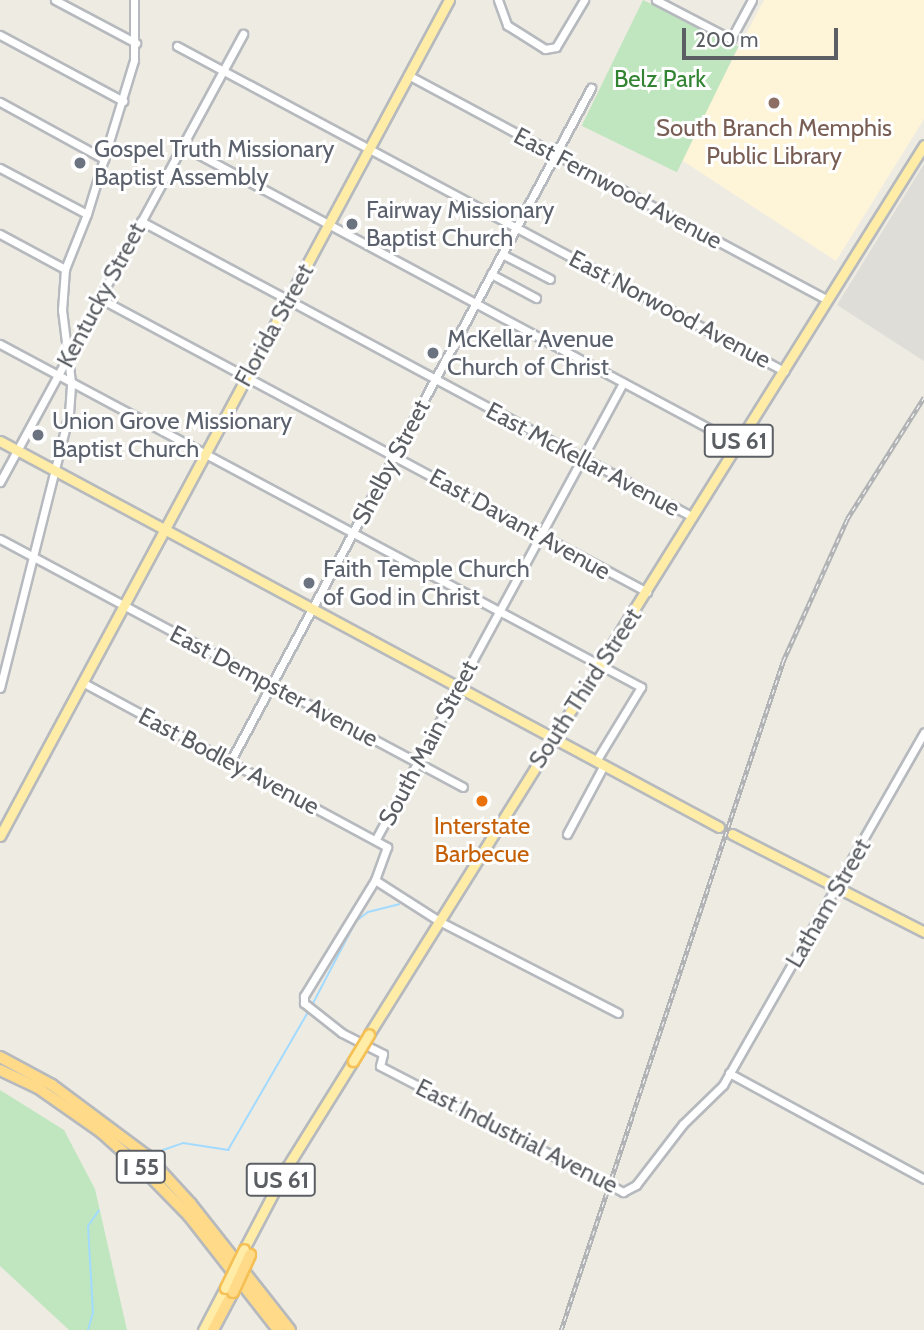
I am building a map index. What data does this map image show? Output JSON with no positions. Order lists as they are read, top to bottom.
{
  "streets": {
    "highway": ["US 61", "South Third Street", "I 55"],
    "main road": ["Florida Street"],
    "street": [
      "East Fernwood Avenue",
      "Kentucky Street",
      "East Norwood Avenue",
      "East McKellar Avenue",
      "Shelby Street",
      "East Davant Avenue",
      "East Dempster Avenue",
      "South Main Street",
      "East Bodley Avenue",
      "Latham Street",
      "East Industrial Avenue"
    ]
  },
  "crossings": [
    ["East Fernwood Avenue", "Florida Street"],
    ["East Fernwood Avenue", "Shelby Street"],
    ["East Fernwood Avenue", "South Third Street"],
    ["Kentucky Street", "East Norwood Avenue"],
    ["Kentucky Street", "East McKellar Avenue"],
    ["Kentucky Street", "East Davant Avenue"],
    ["East Norwood Avenue", "Florida Street"],
    ["East Norwood Avenue", "Shelby Street"],
    ["East Norwood Avenue", "South Third Street"],
    ["Florida Street", "East McKellar Avenue"],
    ["Florida Street", "East Davant Avenue"],
    ["Florida Street", "East Dempster Avenue"],
    ["Florida Street", "East Bodley Avenue"],
    ["East McKellar Avenue", "Shelby Street"],
    ["East McKellar Avenue", "South Third Street"],
    ["East McKellar Avenue", "South Main Street"],
    ["Shelby Street", "East Davant Avenue"],
    ["Shelby Street", "East Dempster Avenue"],
    ["Shelby Street", "East Bodley Avenue"],
    ["East Davant Avenue", "South Third Street"],
    ["East Davant Avenue", "South Main Street"],
    ["East Dempster Avenue", "South Main Street"],
    ["South Main Street", "East Bodley Avenue"],
    ["South Main Street", "East Industrial Avenue"],
    ["Latham Street", "East Industrial Avenue"]
  ],
  "parks": ["Belz Park"],
  "places": [
    "South Branch Memphis Public Library",
    "Gospel Truth Missionary Baptist Assembly",
    "Fairway Missionary Baptist Church",
    "McKellar Avenue Church of Christ",
    "Union Grove Missionary Baptist Church",
    "Faith Temple Church of God in Christ",
    "Interstate Barbecue"
  ],
  "scale_bar": "200 m"
}
